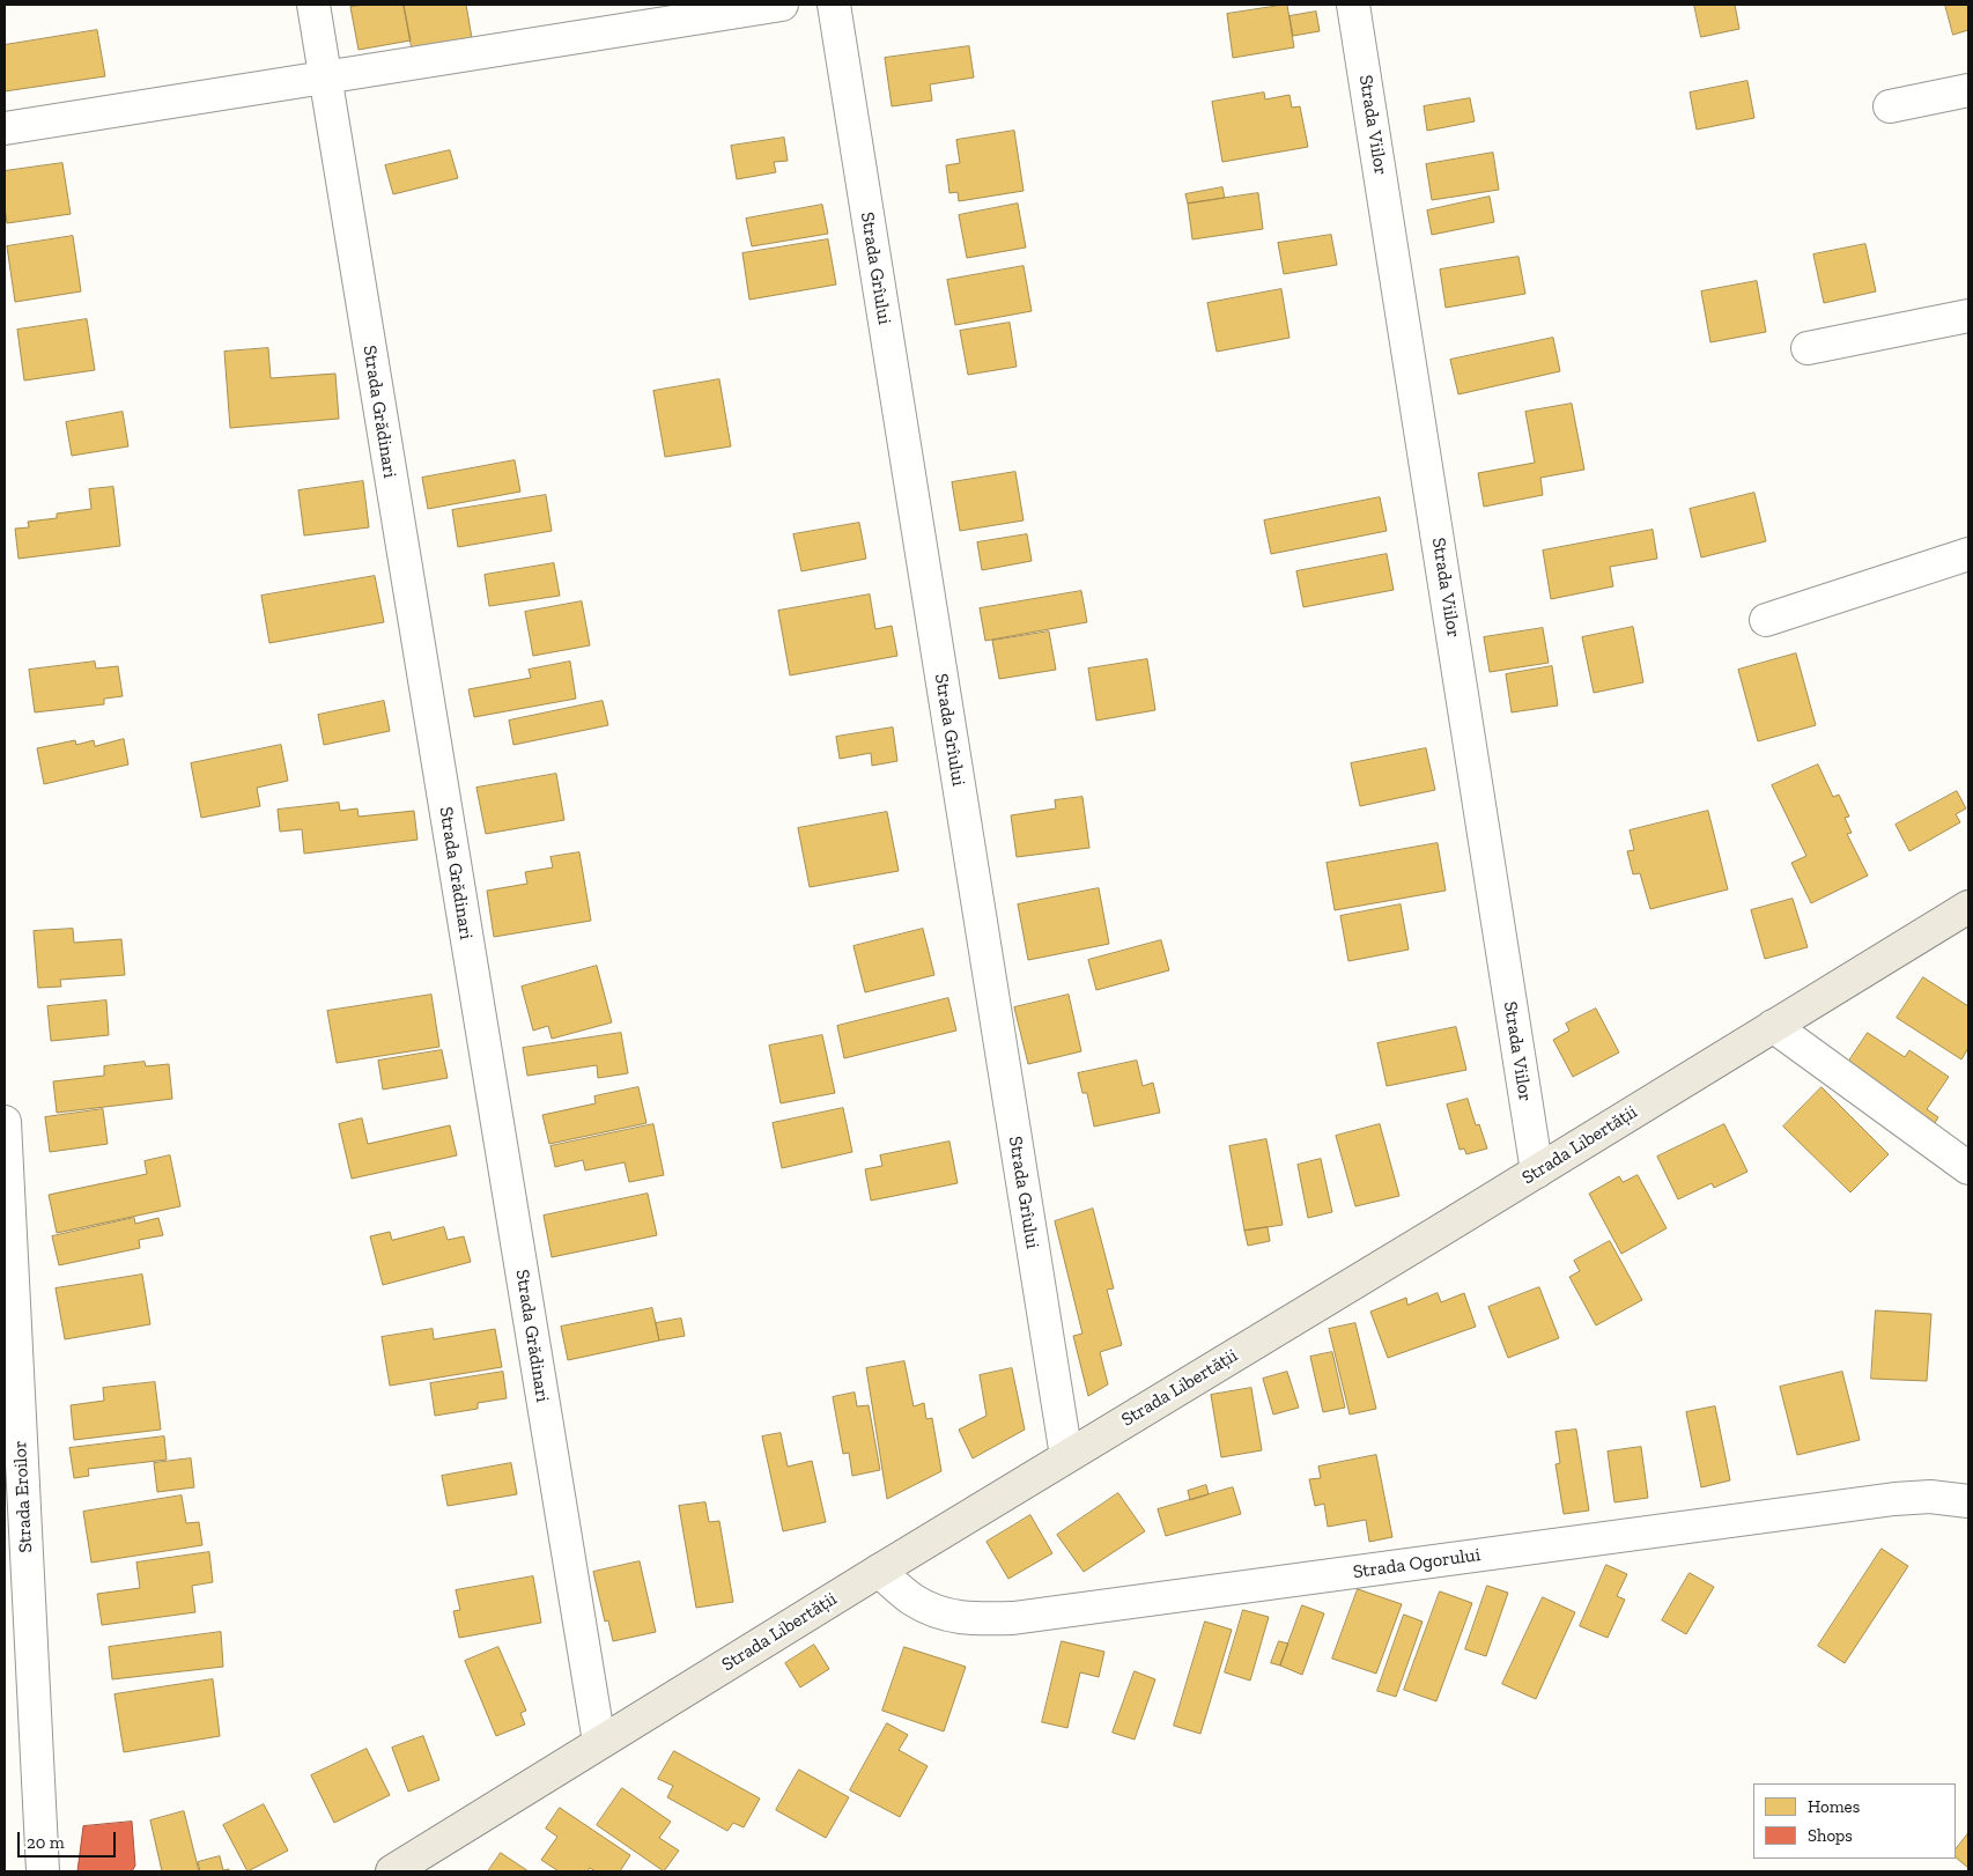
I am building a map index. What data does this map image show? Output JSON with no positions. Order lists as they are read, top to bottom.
{
  "streets": {
    "main road": ["Strada Libertății"],
    "street": [
      "Strada Viilor",
      "Strada Grîului",
      "Strada Grădinari",
      "Strada Eroilor",
      "Strada Ogorului"
    ]
  },
  "crossings": [
    ["Strada Viilor", "Strada Libertății"],
    ["Strada Grîului", "Strada Libertății"],
    ["Strada Grădinari", "Strada Libertății"],
    ["Strada Libertății", "Strada Ogorului"]
  ],
  "legend": ["Homes", "Shops"],
  "scale_bar": "20 m"
}
